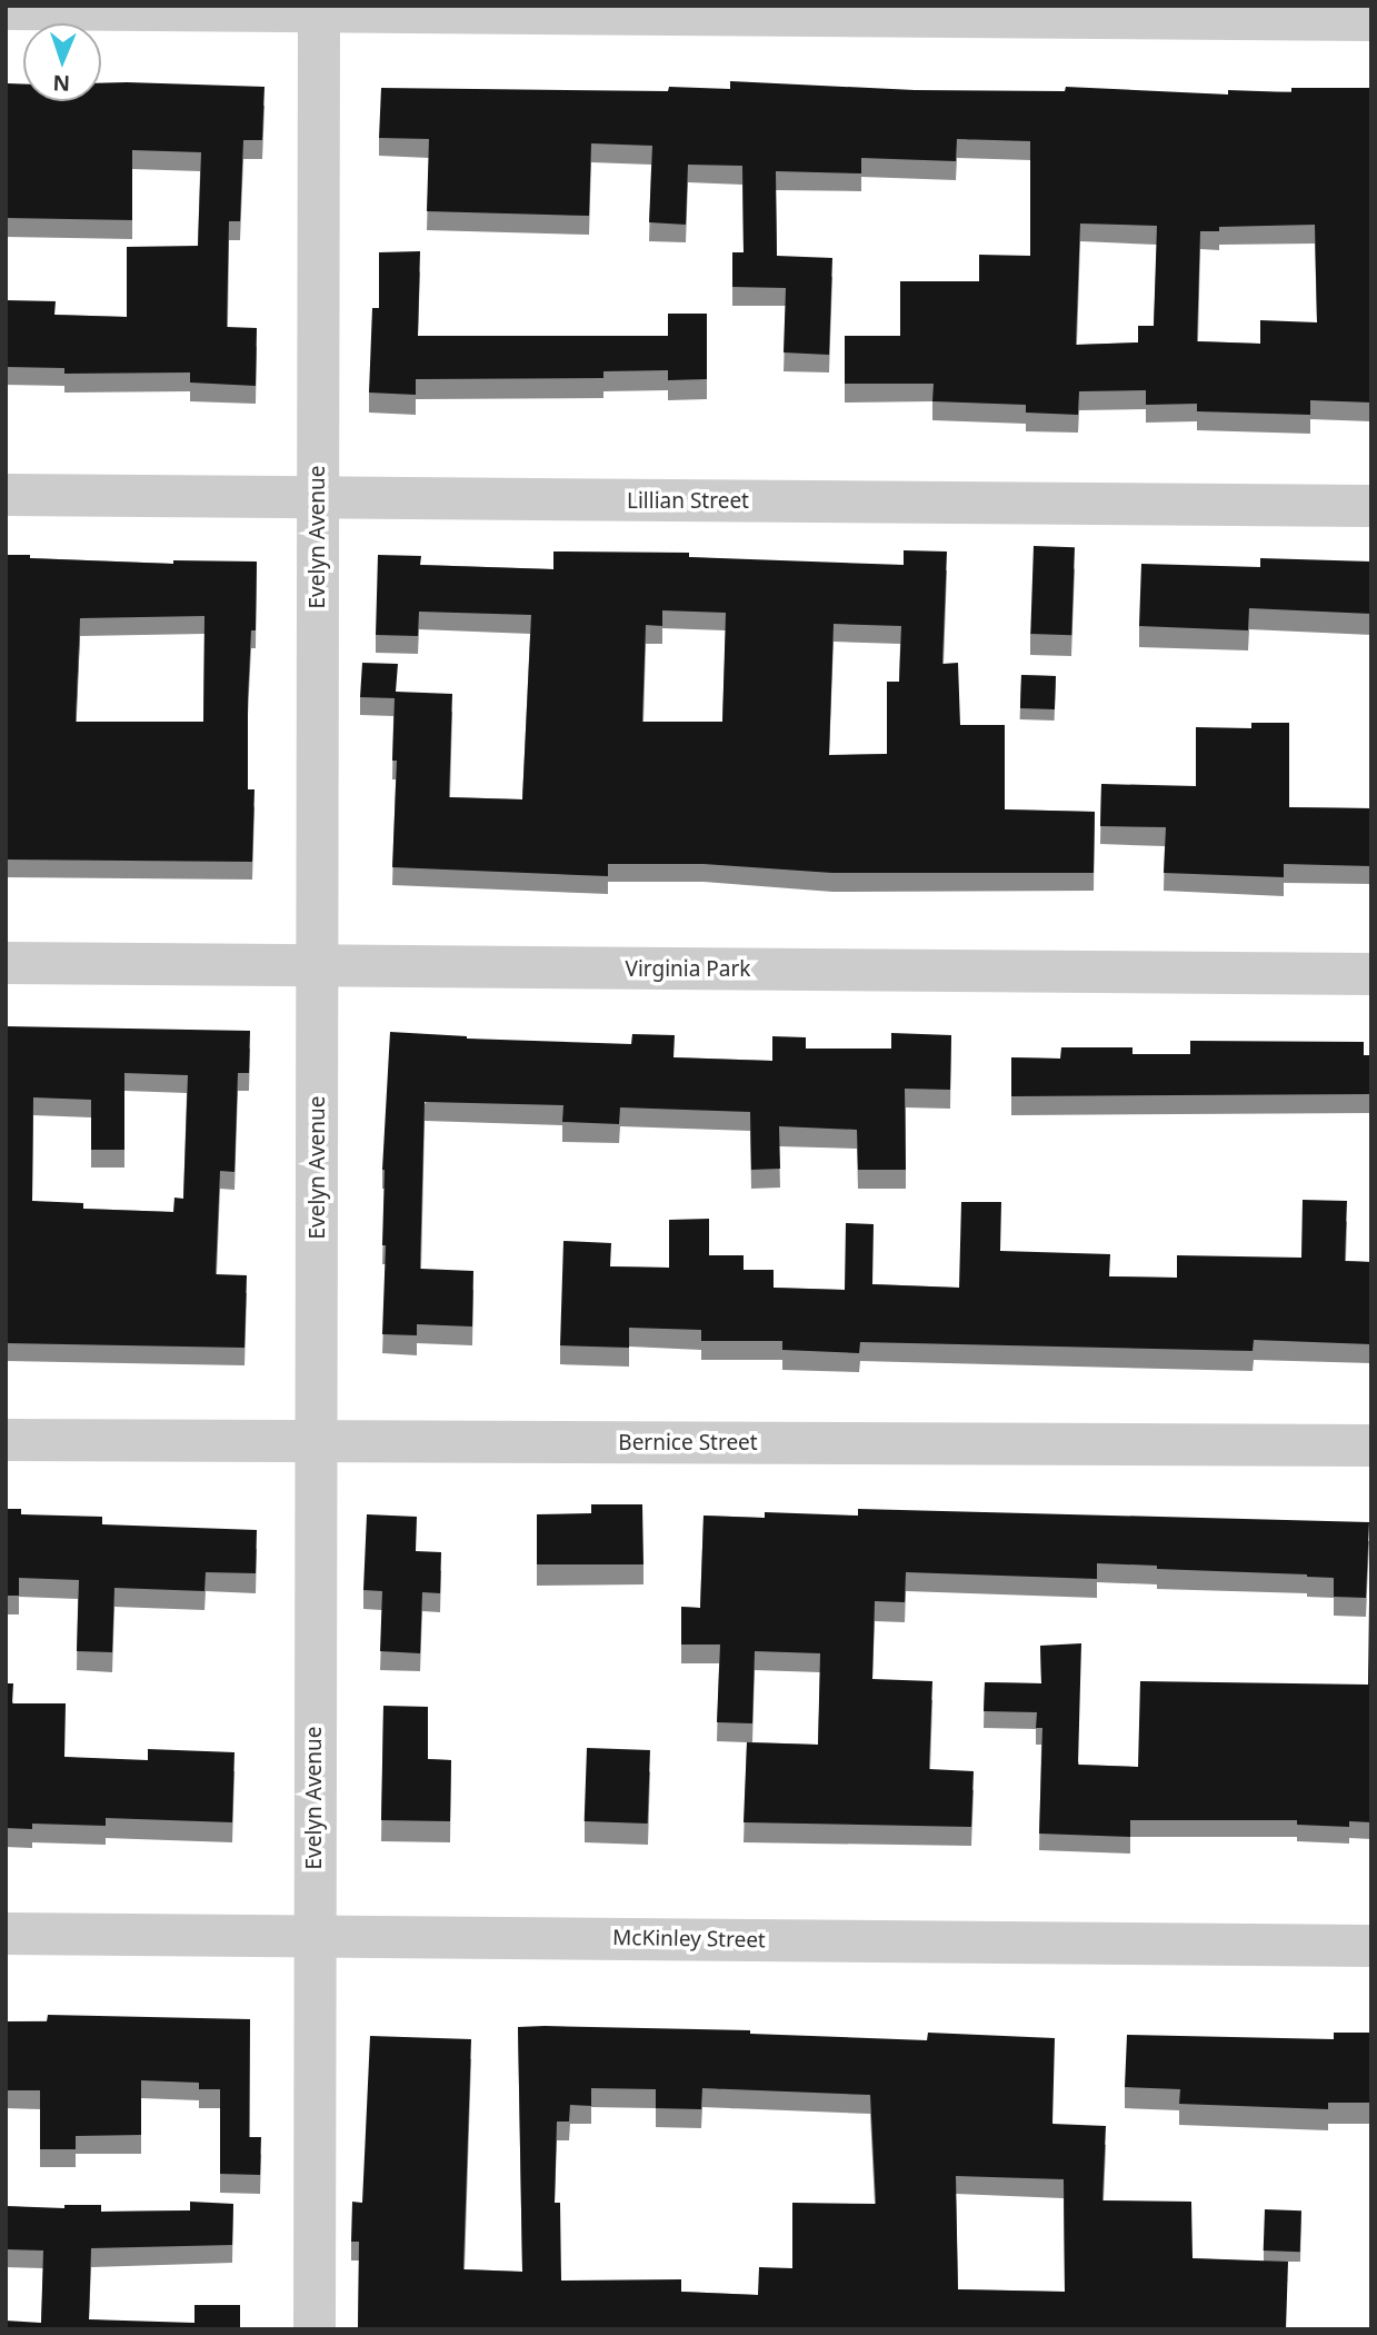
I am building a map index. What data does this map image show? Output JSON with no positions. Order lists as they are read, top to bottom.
{
  "streets": {
    "street": [
      "Lillian Street",
      "Evelyn Avenue",
      "Virginia Park",
      "Bernice Street",
      "McKinley Street"
    ]
  },
  "crossings": [
    ["Lillian Street", "Evelyn Avenue"],
    ["Evelyn Avenue", "Virginia Park"],
    ["Evelyn Avenue", "Bernice Street"],
    ["Evelyn Avenue", "McKinley Street"]
  ],
  "north": "bottom"
}
